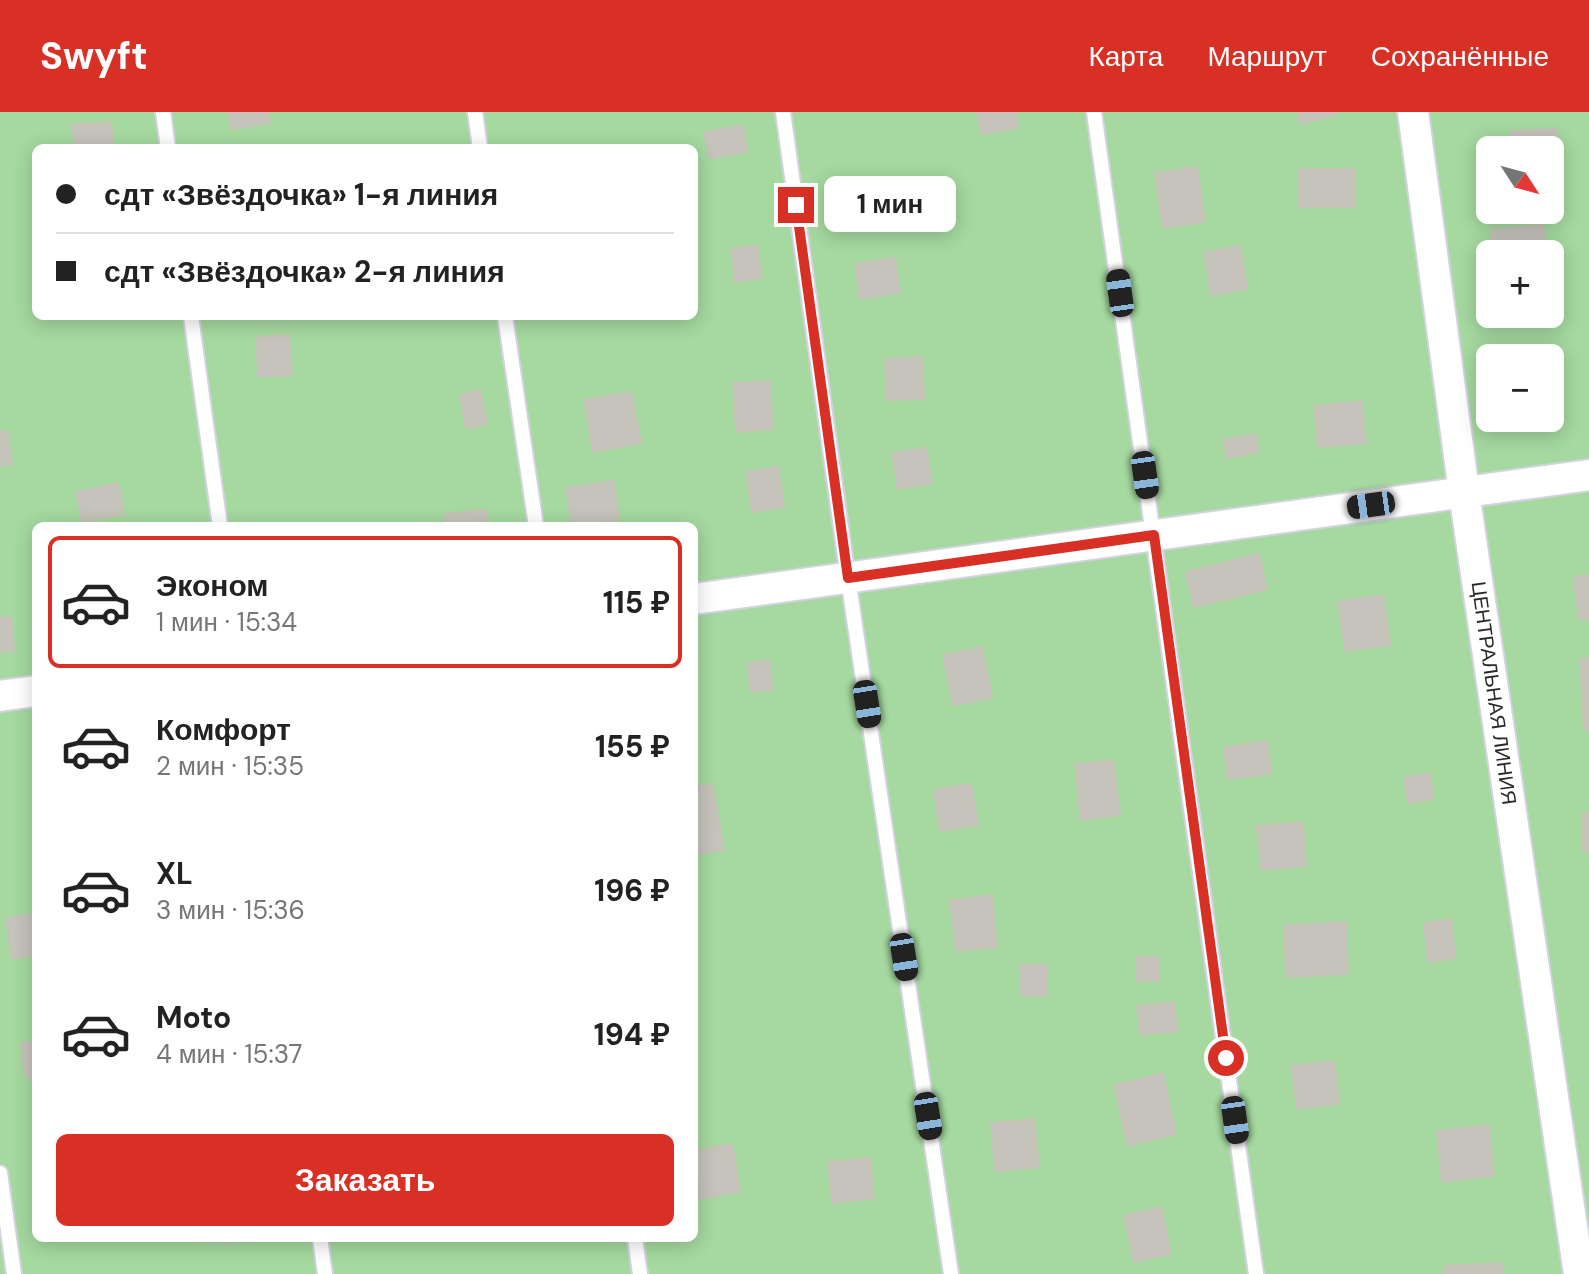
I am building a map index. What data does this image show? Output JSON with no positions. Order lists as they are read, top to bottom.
{
  "streets": {
    "street": ["ЦЕНТРАЛЬНАЯ ЛИНИЯ"]
  },
  "north": "bottom right",
  "page": {
    "header": "Swyft",
    "nav": ["Карта", "Маршрут", "Сохранённые"],
    "map_buttons": ["+", "−"],
    "banner": ["сдт «Звёздочка» 1-я линия", "сдт «Звёздочка» 2-я линия"],
    "bubble": "1 мин",
    "list": [
      {
        "name": "Эконом",
        "note": "1 мин · 15:34",
        "value": "115 ₽"
      },
      {
        "name": "Комфорт",
        "note": "2 мин · 15:35",
        "value": "155 ₽"
      },
      {
        "name": "XL",
        "note": "3 мин · 15:36",
        "value": "196 ₽"
      },
      {
        "name": "Moto",
        "note": "4 мин · 15:37",
        "value": "194 ₽"
      }
    ],
    "buttons": "Заказать"
  }
}
